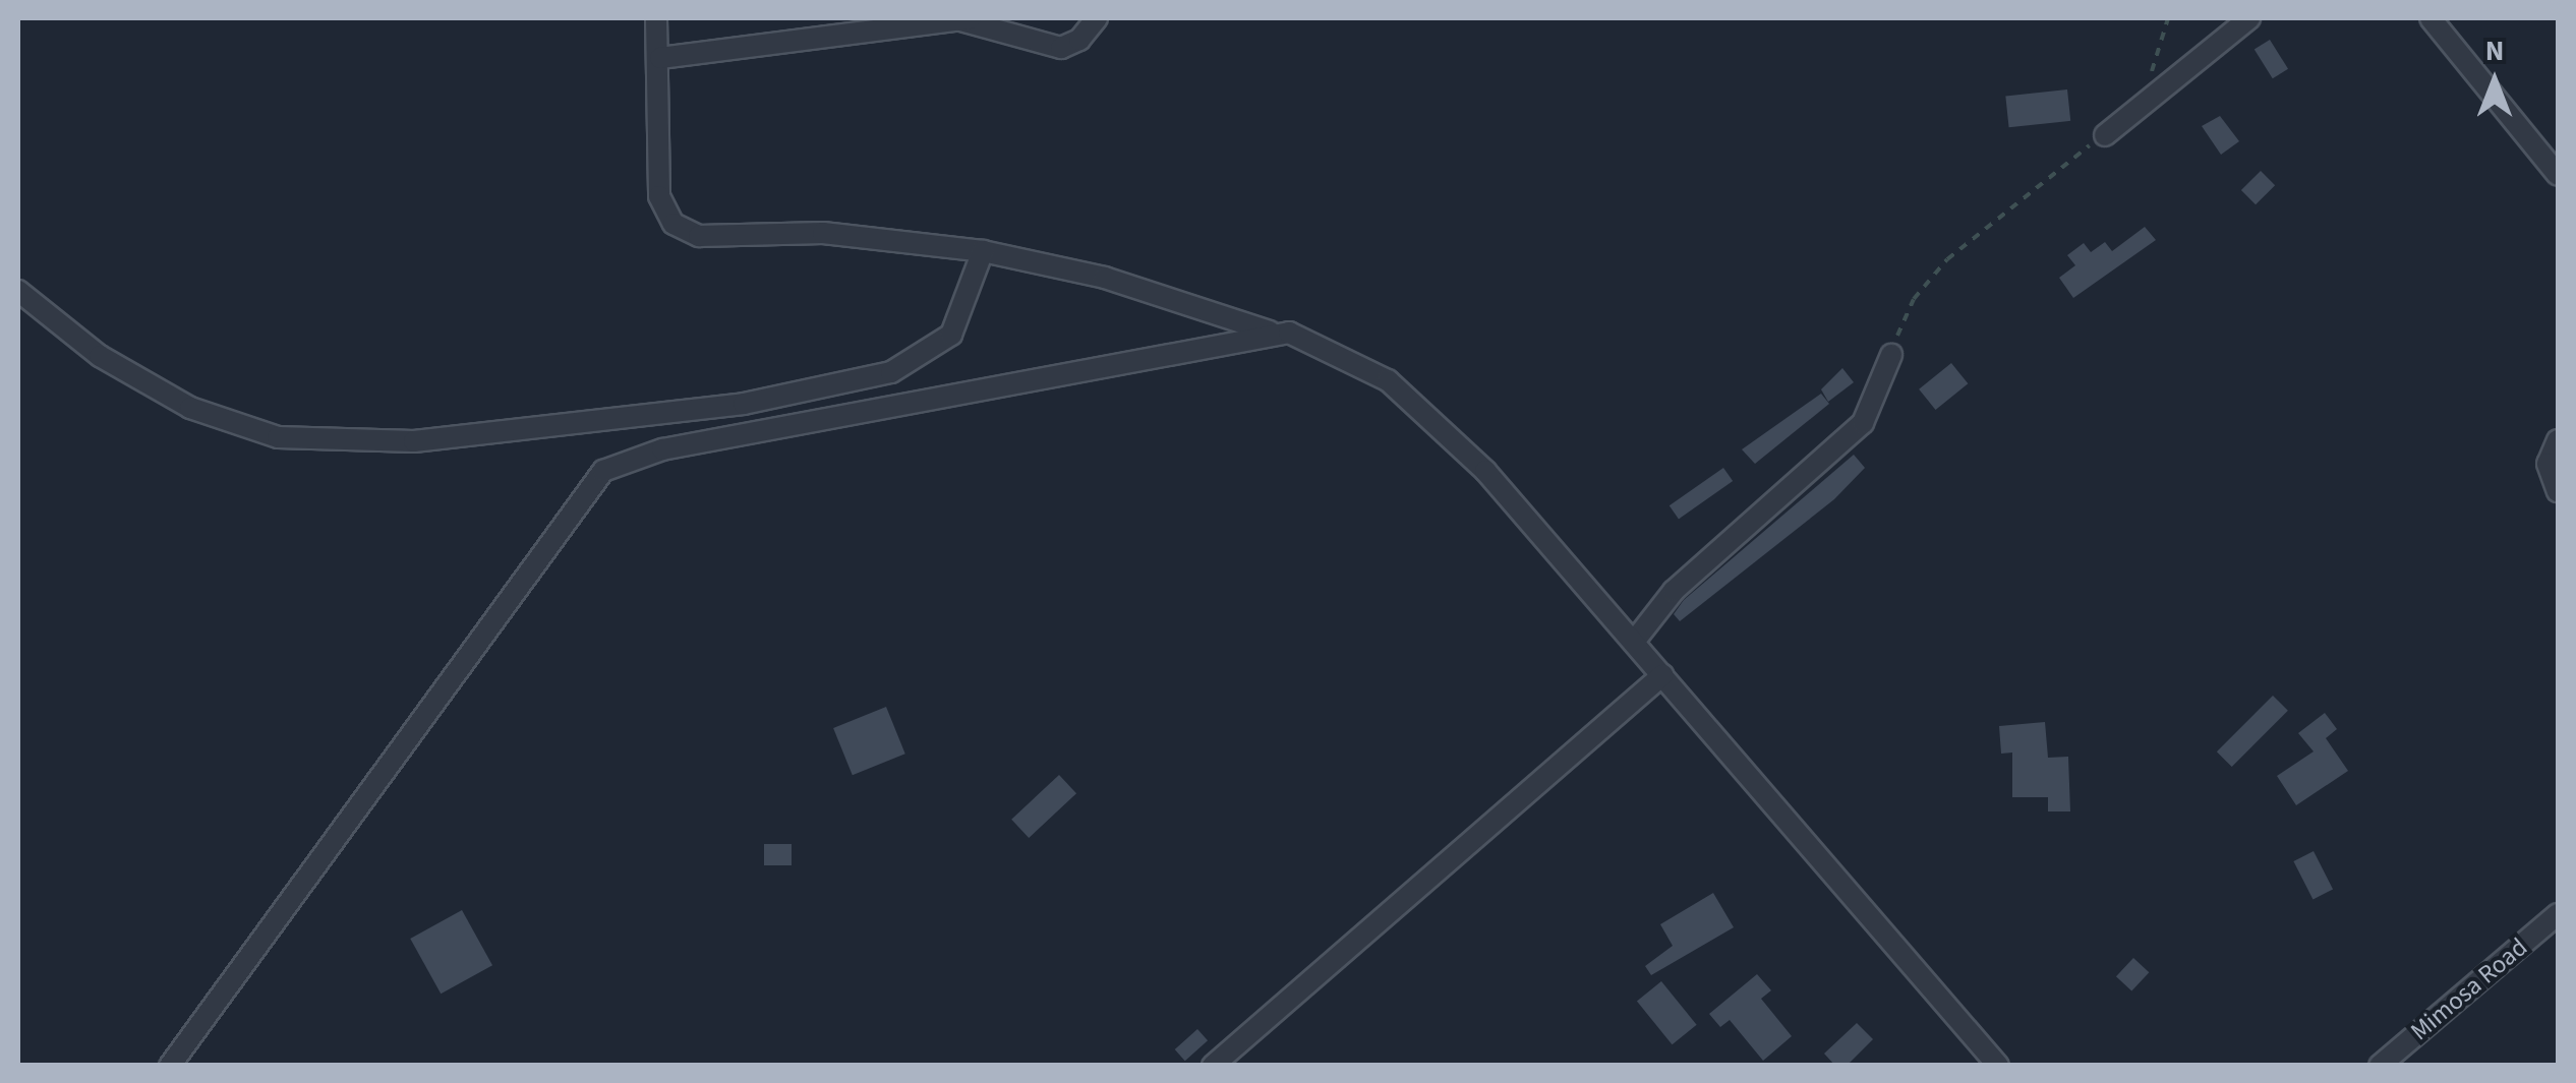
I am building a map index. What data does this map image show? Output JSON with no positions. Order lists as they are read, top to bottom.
{
  "streets": {
    "street": ["Mimosa Road"]
  },
  "north": "top"
}
